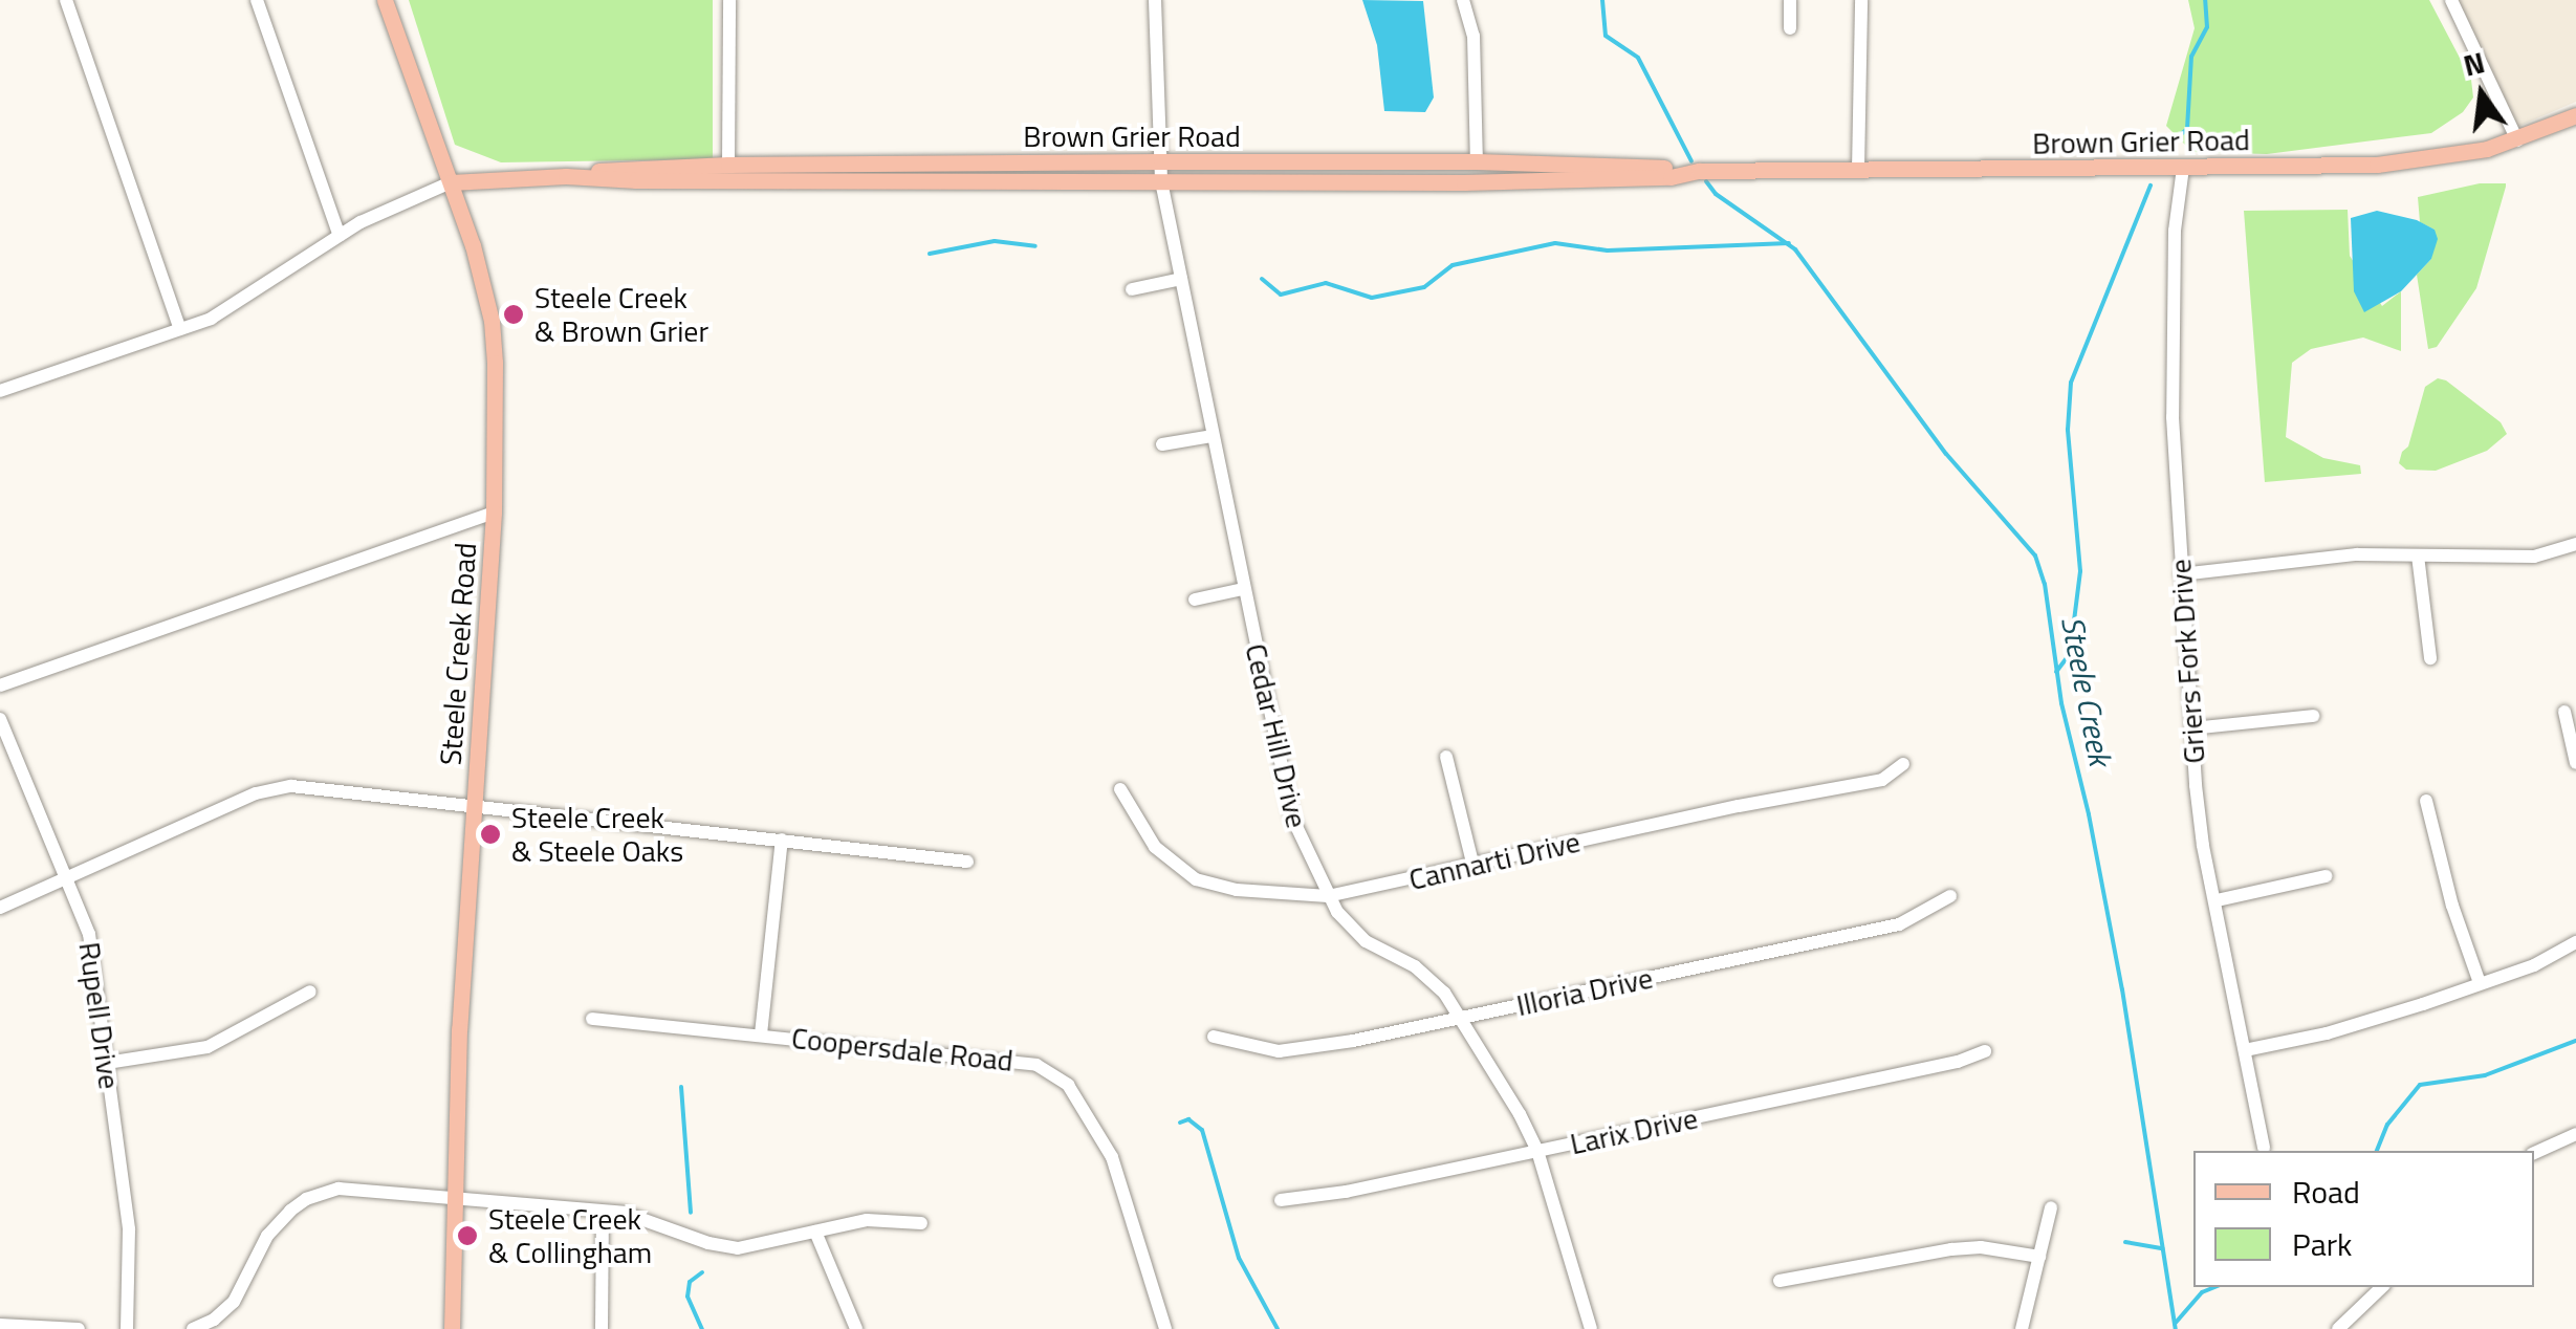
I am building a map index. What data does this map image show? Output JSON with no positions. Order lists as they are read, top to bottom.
{
  "streets": {
    "main road": ["Brown Grier Road", "Steele Creek Road"],
    "street": [
      "Griers Fork Drive",
      "Cedar Hill Drive",
      "Cannarti Drive",
      "Illoria Drive",
      "Rupell Drive",
      "Coopersdale Road",
      "Larix Drive"
    ]
  },
  "crossings": [
    ["Brown Grier Road", "Steele Creek Road"],
    ["Brown Grier Road", "Griers Fork Drive"],
    ["Brown Grier Road", "Cedar Hill Drive"],
    ["Cedar Hill Drive", "Cannarti Drive"],
    ["Cedar Hill Drive", "Illoria Drive"],
    ["Cedar Hill Drive", "Larix Drive"]
  ],
  "water": ["Steele Creek"],
  "places": ["Steele Creek & Brown Grier", "Steele Creek & Steele Oaks", "Steele Creek & Collingham"],
  "legend": ["Road", "Park"],
  "north": "top"
}
